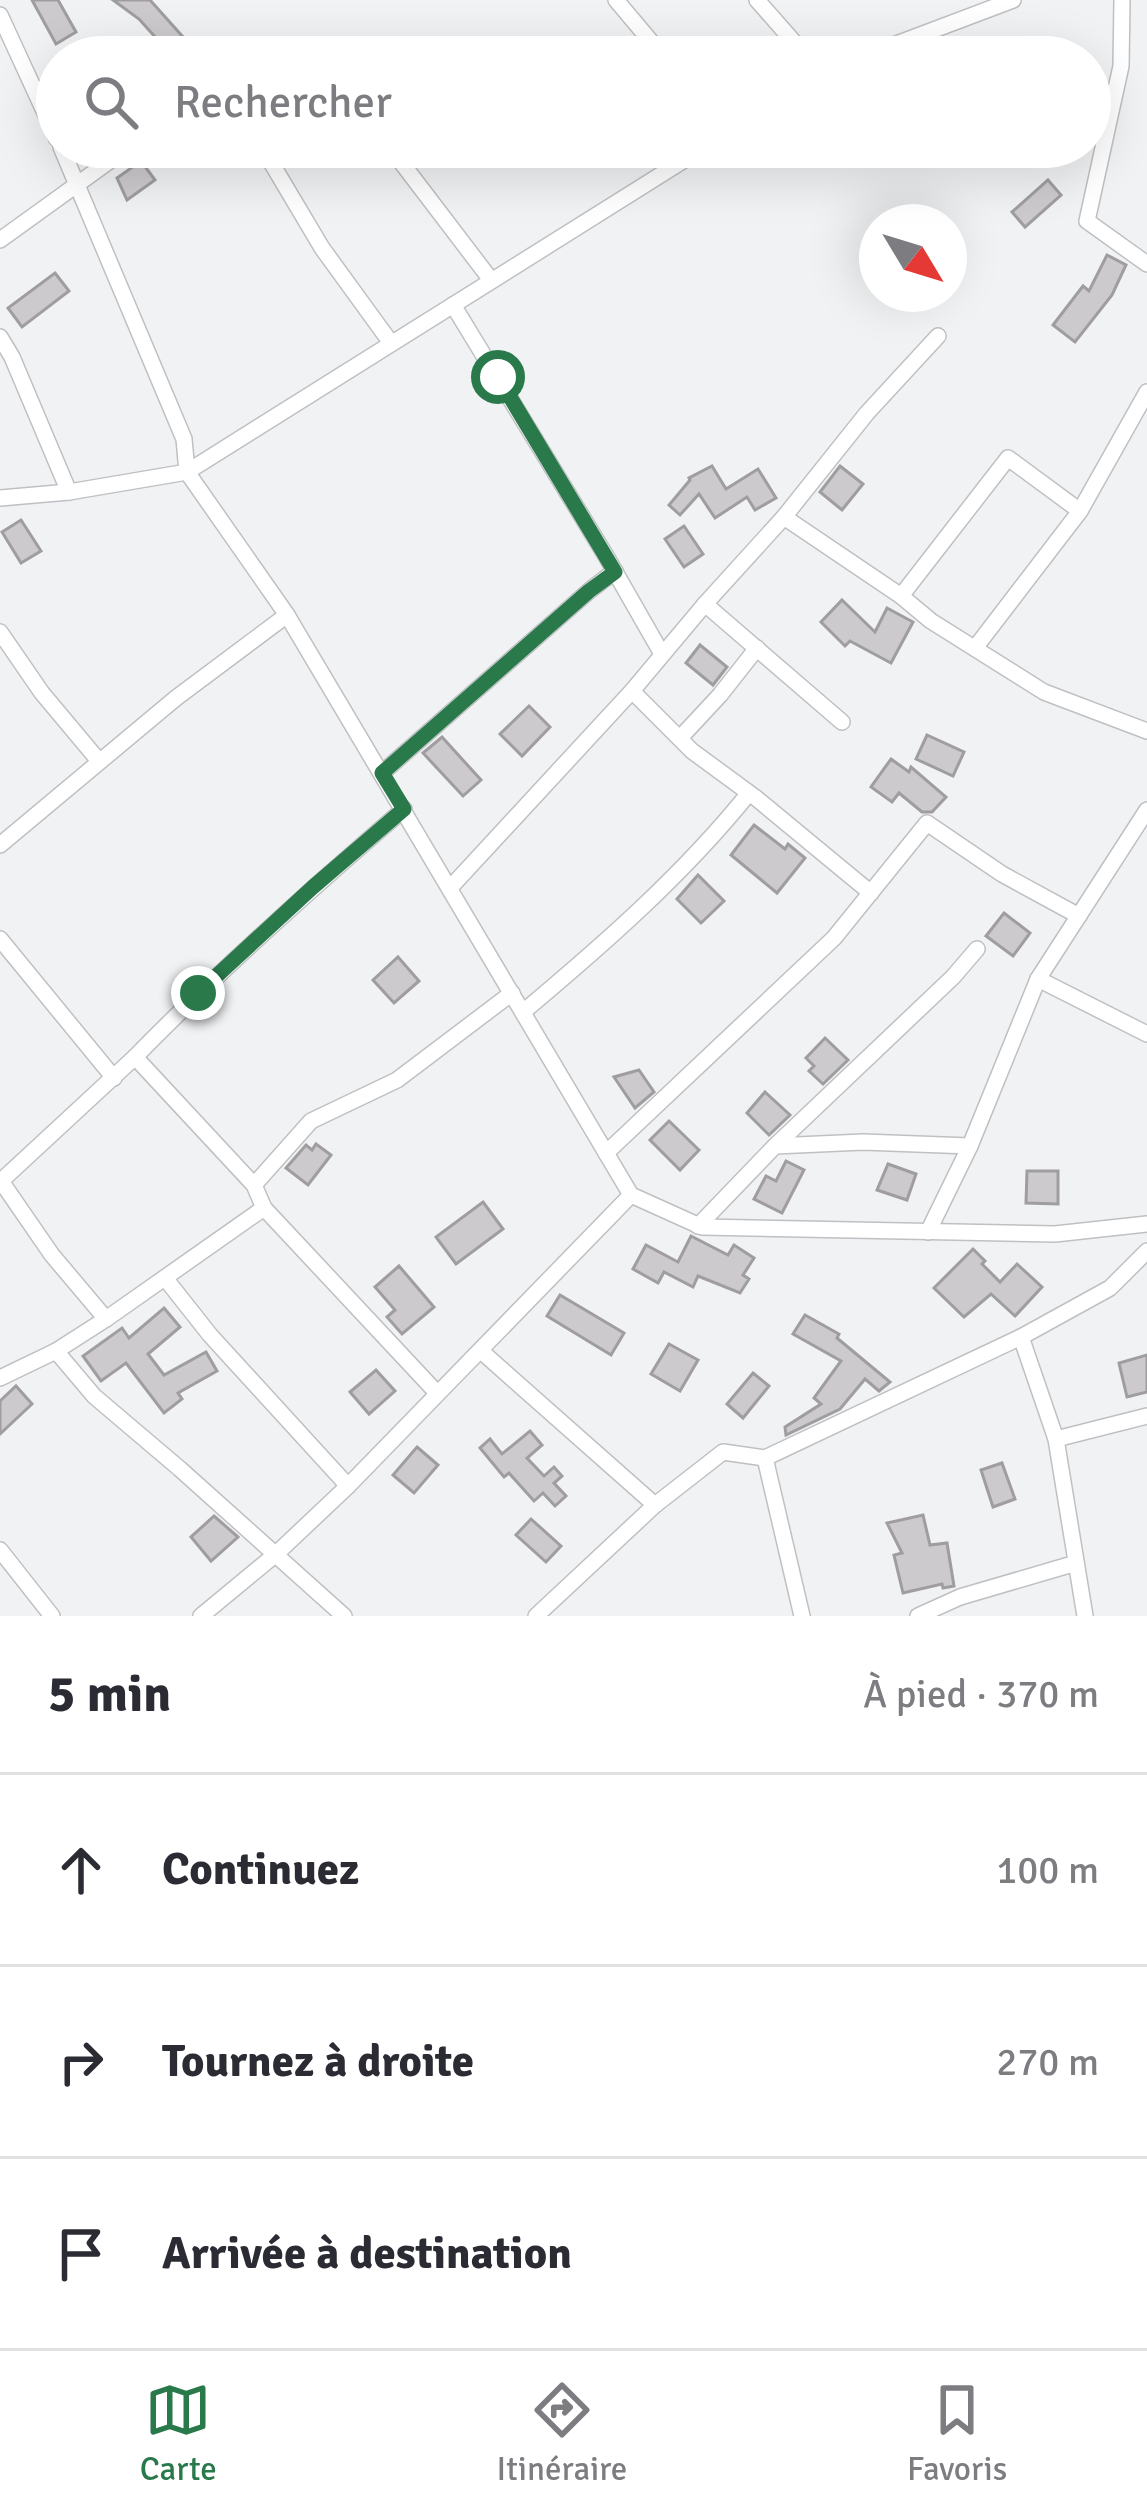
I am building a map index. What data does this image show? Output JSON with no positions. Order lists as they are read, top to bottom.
{
  "north": "bottom right",
  "page": {
    "search": "Rechercher",
    "heading": ["5 min", "À pied · 370 m"],
    "list": [
      ["Continuez", "100 m"],
      ["Tournez à droite", "270 m"],
      "Arrivée à destination"
    ],
    "nav": ["Carte", "Itinéraire", "Favoris"]
  }
}
